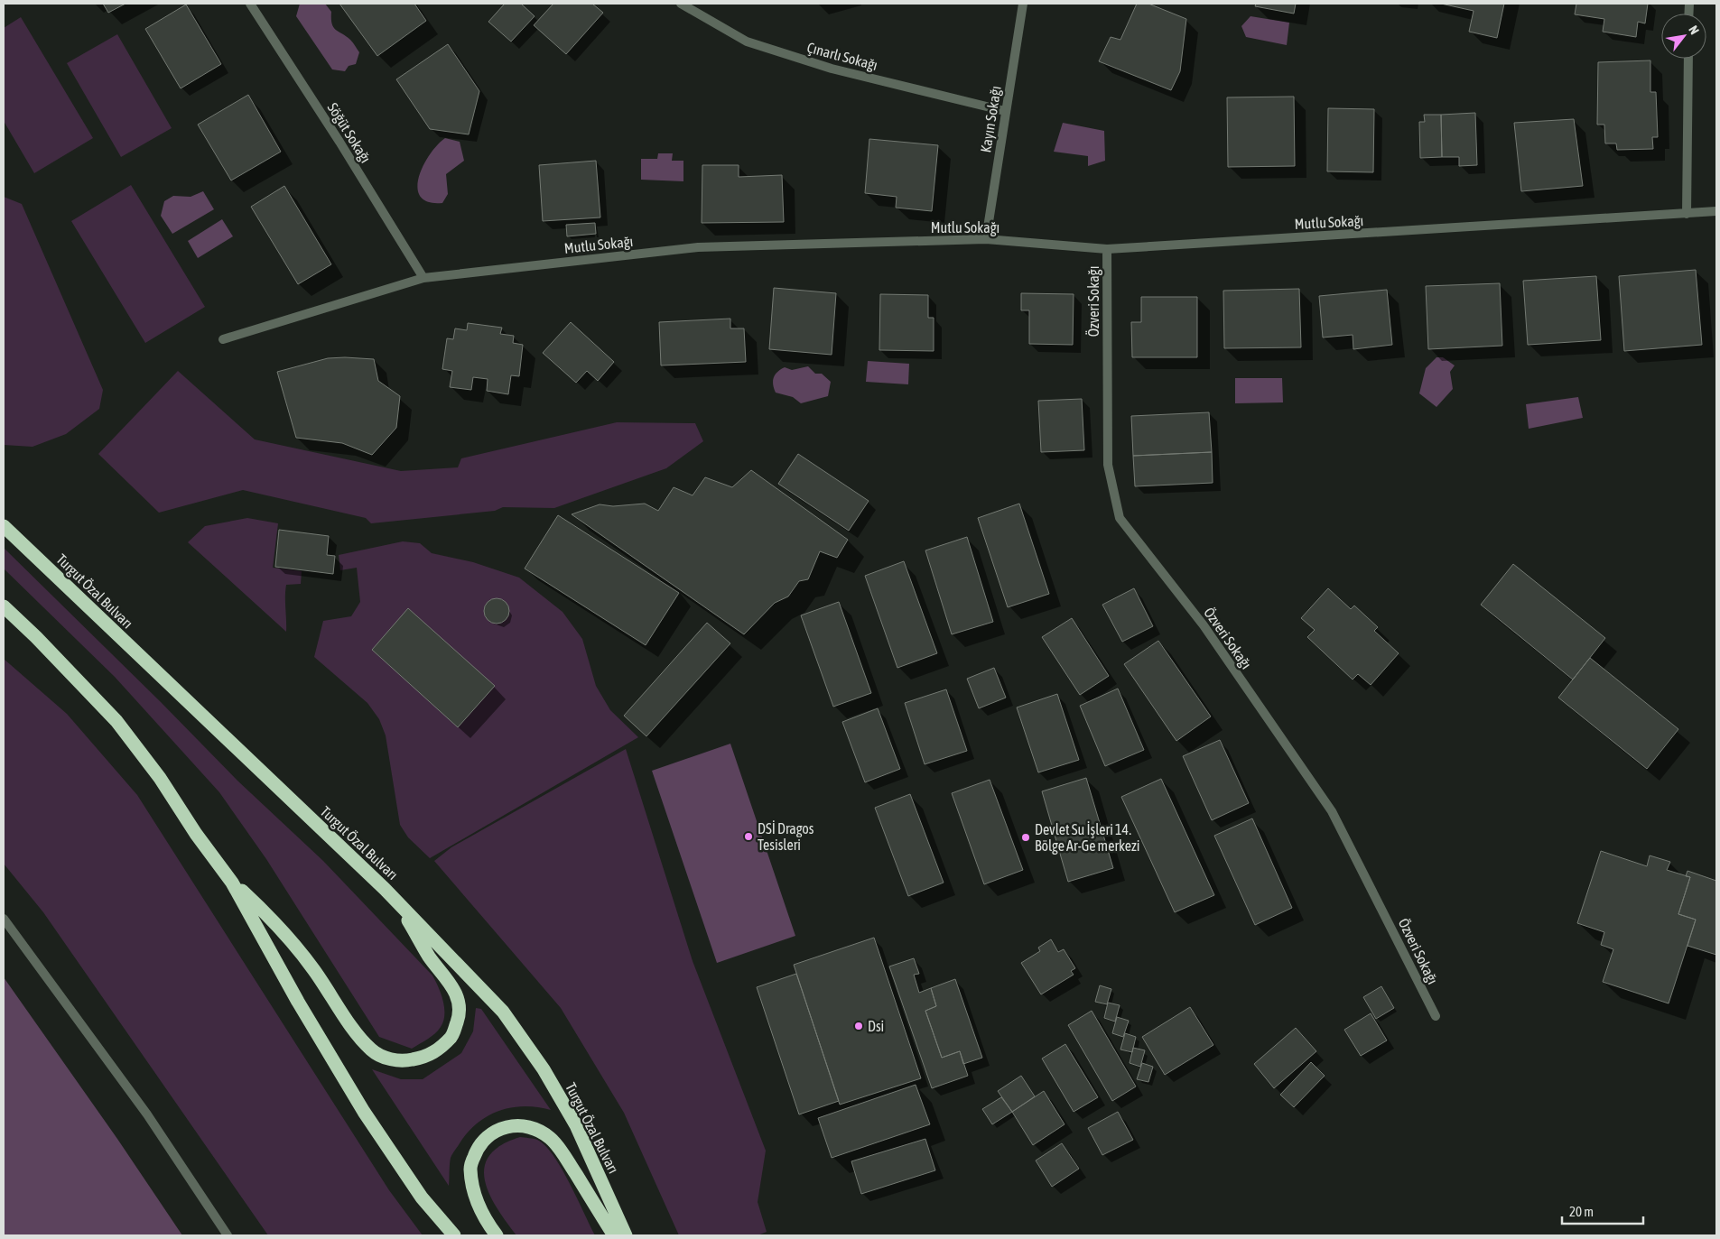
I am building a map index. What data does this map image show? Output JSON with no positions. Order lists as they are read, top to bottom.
{
  "streets": {
    "highway": ["Turgut Özal Bulvarı"],
    "street": [
      "Çınarlı Sokağı",
      "Kayın Sokağı",
      "Söğüt Sokağı",
      "Mutlu Sokağı",
      "Özveri Sokağı"
    ]
  },
  "crossings": [
    ["Çınarlı Sokağı", "Kayın Sokağı"],
    ["Kayın Sokağı", "Mutlu Sokağı"],
    ["Söğüt Sokağı", "Mutlu Sokağı"],
    ["Mutlu Sokağı", "Özveri Sokağı"]
  ],
  "places": ["DSİ Dragos Tesisleri", "Devlet Su İşleri 14. Bölge Ar-Ge merkezi", "Dsi"],
  "scale_bar": "20 m",
  "north": "top right"
}
